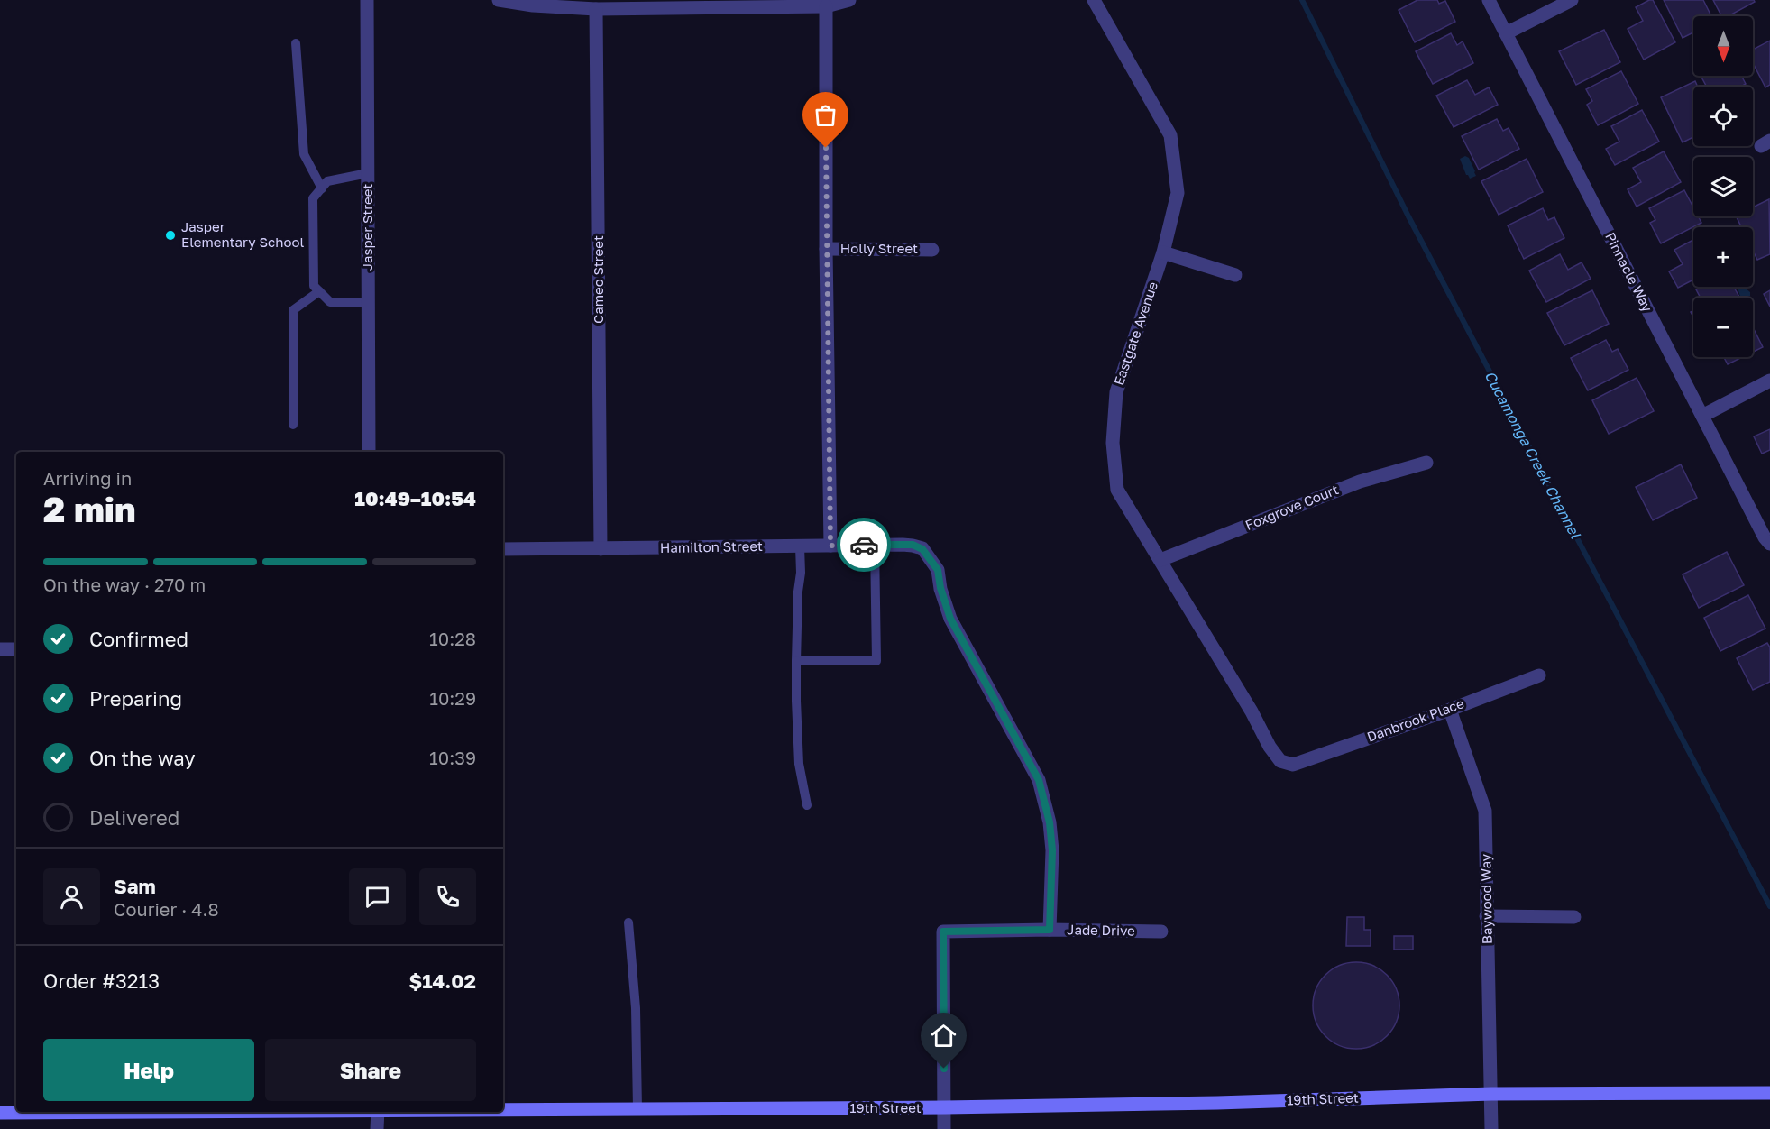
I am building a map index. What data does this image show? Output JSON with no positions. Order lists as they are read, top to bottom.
{
  "streets": {
    "main road": ["19th Street"],
    "street": [
      "Jasper Street",
      "Holly Street",
      "Pinnacle Way",
      "Cameo Street",
      "Eastgate Avenue",
      "Foxgrove Court",
      "Hamilton Street",
      "Danbrook Place",
      "Baywood Way",
      "Jade Drive"
    ]
  },
  "crossings": [
    ["Cameo Street", "Hamilton Street"],
    ["Eastgate Avenue", "Foxgrove Court"],
    ["Eastgate Avenue", "Danbrook Place"],
    ["Hamilton Street", "Jade Drive"],
    ["Danbrook Place", "Baywood Way"],
    ["Baywood Way", "19th Street"],
    ["Jade Drive", "19th Street"]
  ],
  "water": ["Cucamonga Creek Channel"],
  "places": ["Jasper Elementary School"],
  "north": "bottom",
  "page": {
    "map_buttons": ["+", "−"],
    "heading": ["2 min", "Arriving in", "10:49–10:54"],
    "panel": [
      "Sam",
      "Courier · 4.8",
      "Order #3213",
      "$14.02"
    ],
    "bar": "On the way · 270 m",
    "list": [
      ["Confirmed", "10:28"],
      ["Preparing", "10:29"],
      ["On the way", "10:39"],
      "Delivered"
    ],
    "buttons": ["Help", "Share"]
  }
}
